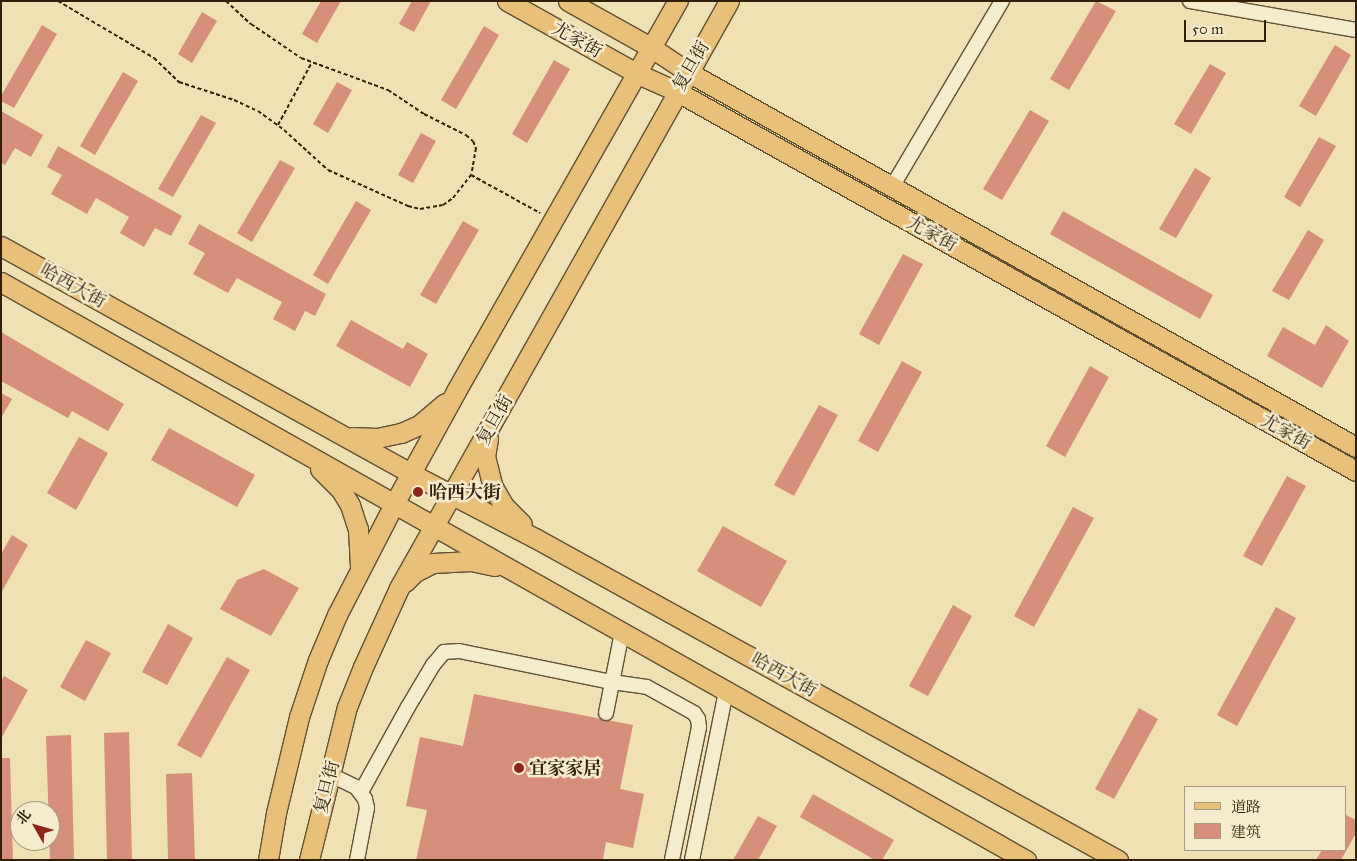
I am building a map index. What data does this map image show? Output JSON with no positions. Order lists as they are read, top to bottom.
{
  "streets": {
    "main road": ["尤家街", "复旦街", "哈西大街"]
  },
  "crossings": [
    ["尤家街", "复旦街"],
    ["复旦街", "哈西大街"]
  ],
  "places": ["哈西大街", "宜家家居"],
  "legend": ["道路", "建筑"],
  "scale_bar": "50 m",
  "north": "top left"
}
